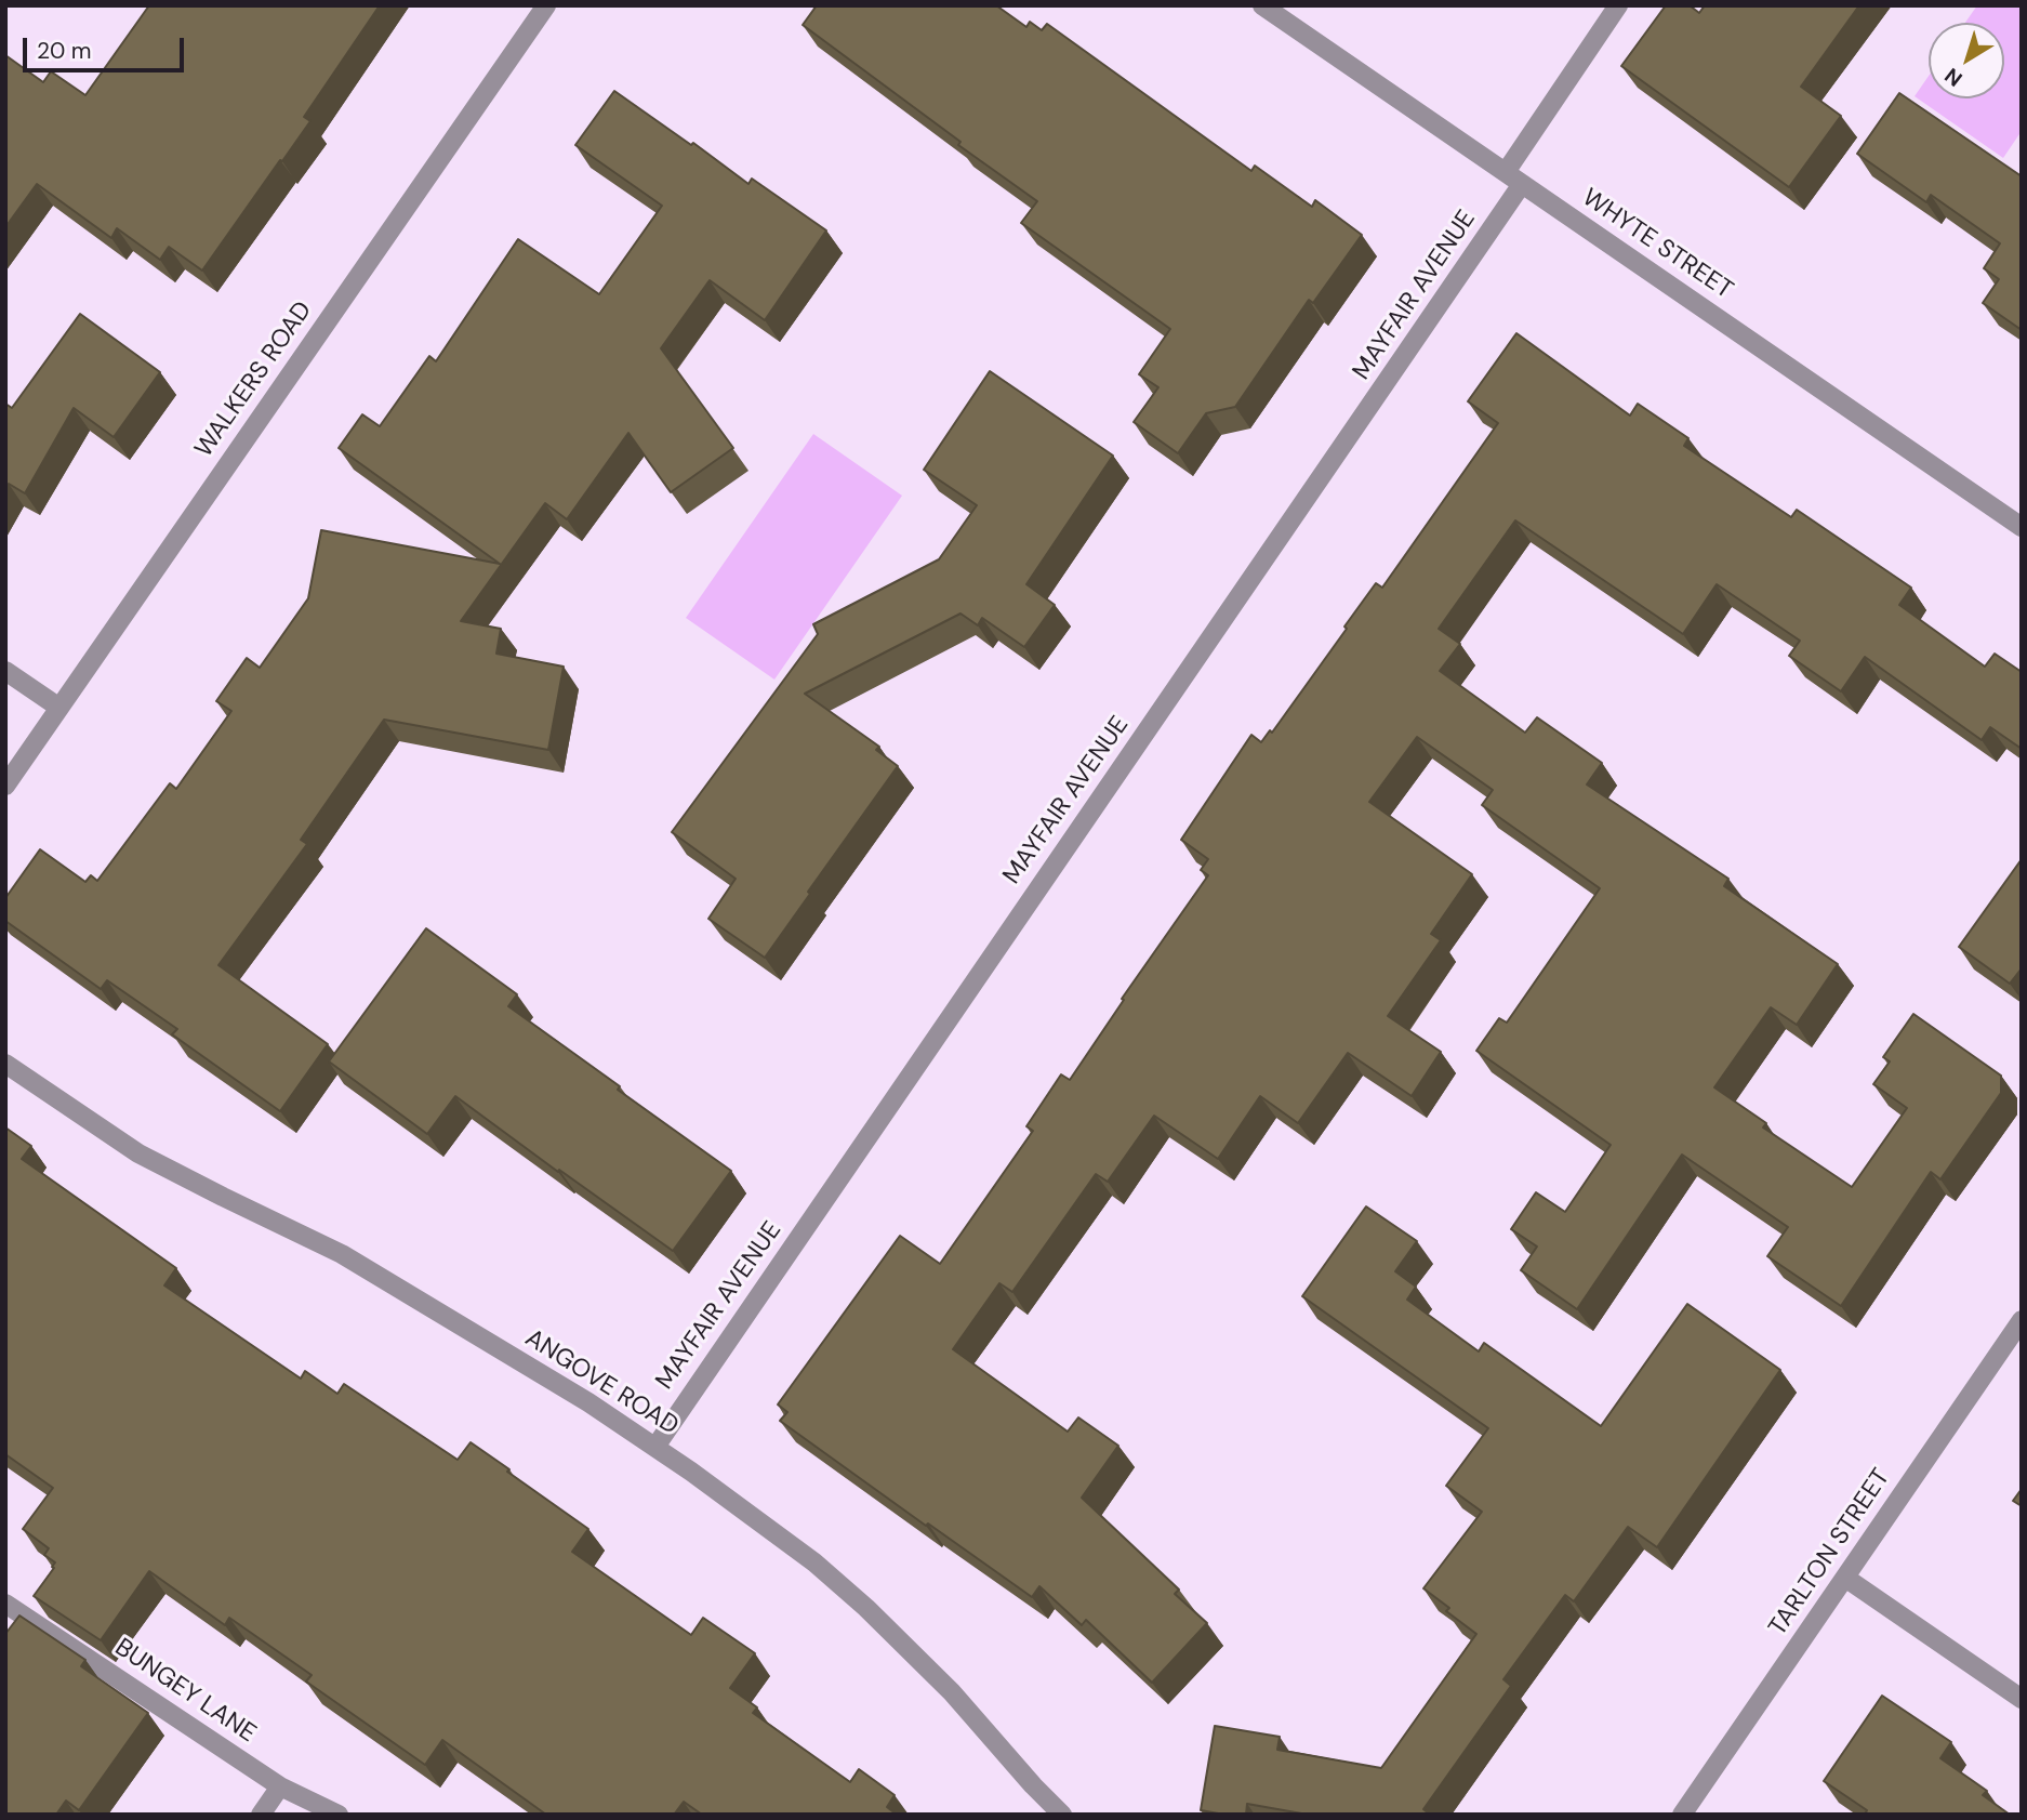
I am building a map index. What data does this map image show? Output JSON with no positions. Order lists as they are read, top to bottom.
{
  "streets": {
    "street": [
      "WHYTE STREET",
      "MAYFAIR AVENUE",
      "WALKERS ROAD",
      "ANGOVE ROAD",
      "TARLTON STREET",
      "BUNGEY LANE"
    ]
  },
  "crossings": [
    ["WHYTE STREET", "MAYFAIR AVENUE"],
    ["MAYFAIR AVENUE", "ANGOVE ROAD"]
  ],
  "scale_bar": "20 m",
  "north": "bottom left"
}
